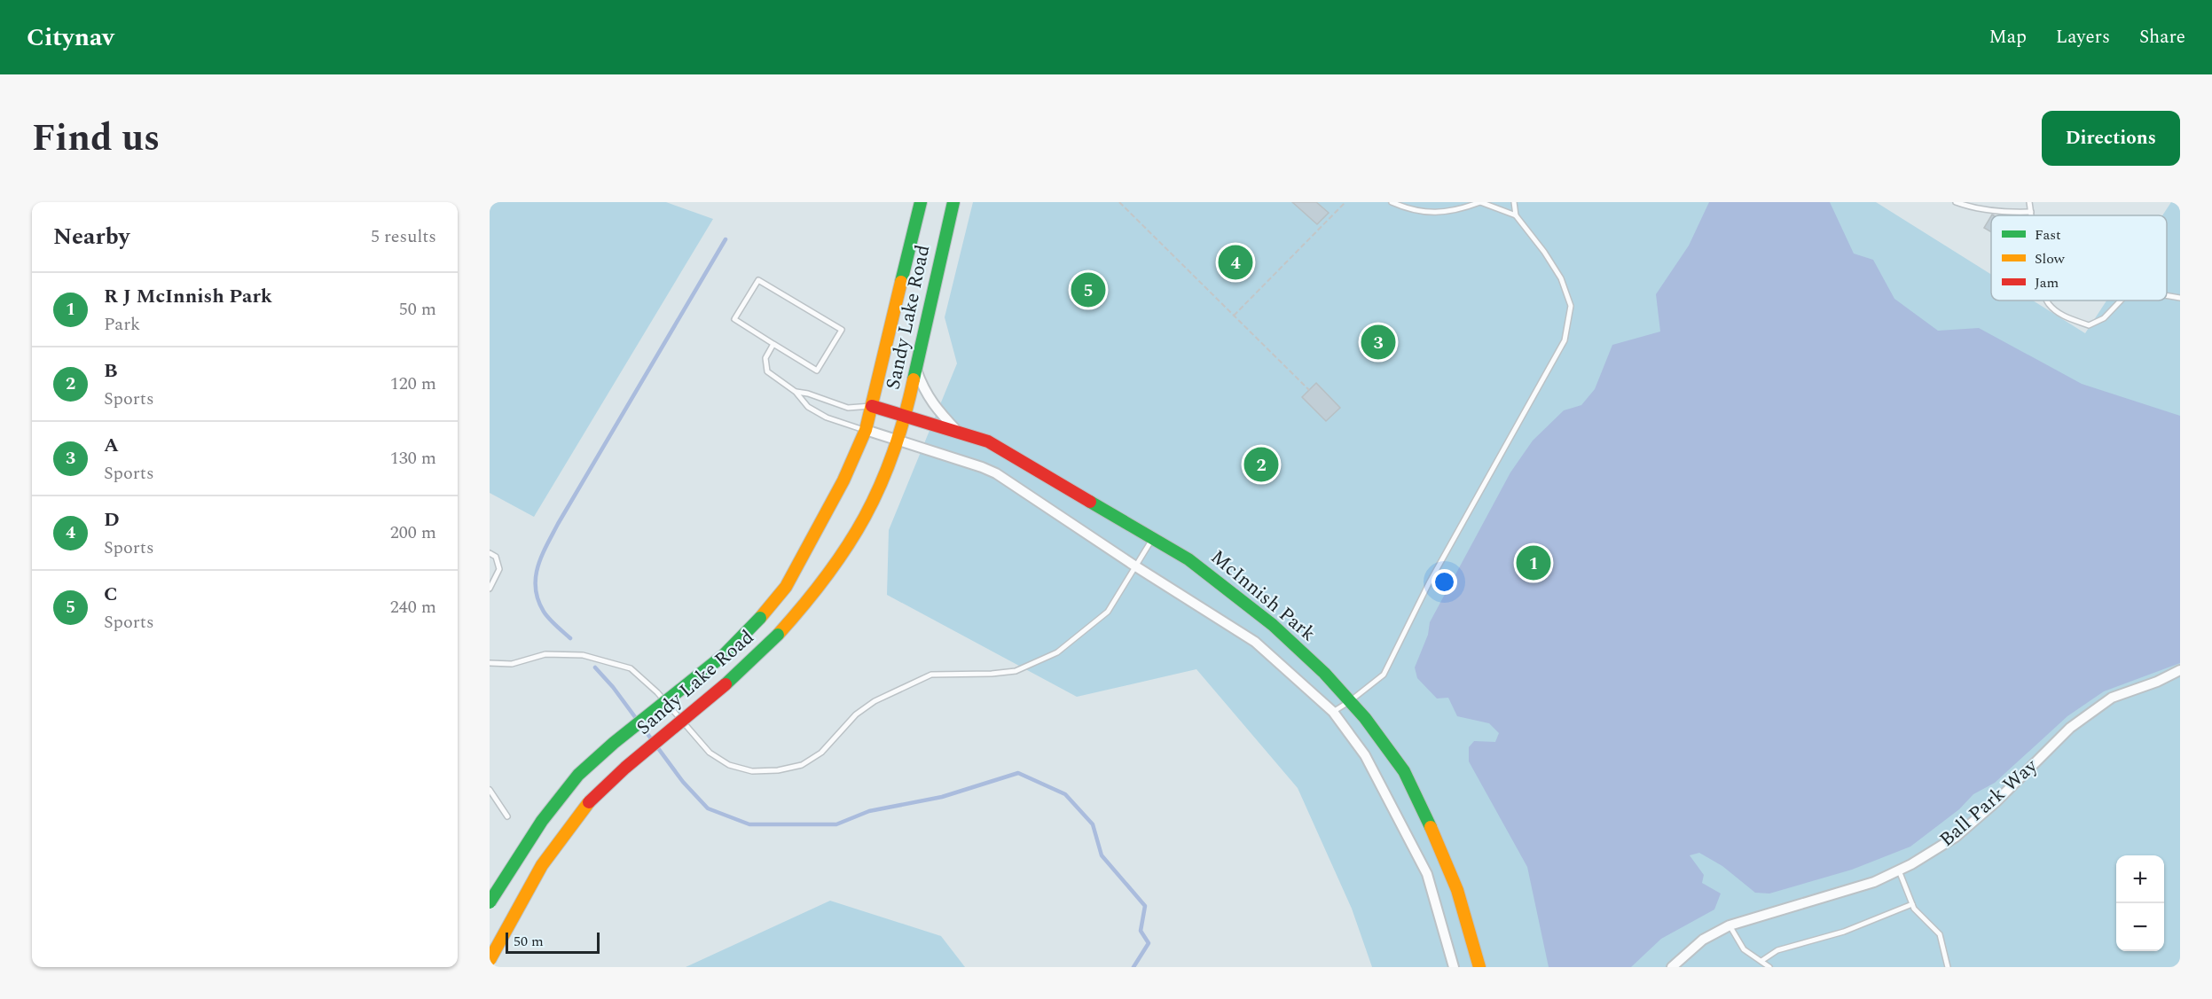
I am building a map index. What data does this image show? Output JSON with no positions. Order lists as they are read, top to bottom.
{
  "streets": {
    "main road": ["Sandy Lake Road", "McInnish Park"],
    "street": ["Ball Park Way"]
  },
  "crossings": [
    ["Sandy Lake Road", "McInnish Park"]
  ],
  "legend": ["Fast", "Slow", "Jam"],
  "scale_bar": "50 m",
  "page": {
    "header": "Citynav",
    "nav": ["Map", "Layers", "Share"],
    "title": "Find us",
    "buttons": "Directions",
    "heading": ["Nearby", "5 results"],
    "pins": [
      "4",
      "5",
      "3",
      "2",
      "1"
    ],
    "list": [
      {
        "mark": "1",
        "name": "R J McInnish Park",
        "note": "Park",
        "value": "50 m"
      },
      {
        "mark": "2",
        "name": "B",
        "note": "Sports",
        "value": "120 m"
      },
      {
        "mark": "3",
        "name": "A",
        "note": "Sports",
        "value": "130 m"
      },
      {
        "mark": "4",
        "name": "D",
        "note": "Sports",
        "value": "200 m"
      },
      {
        "mark": "5",
        "name": "C",
        "note": "Sports",
        "value": "240 m"
      }
    ],
    "map_buttons": ["+", "−"],
    "scale": "50 m"
  }
}
